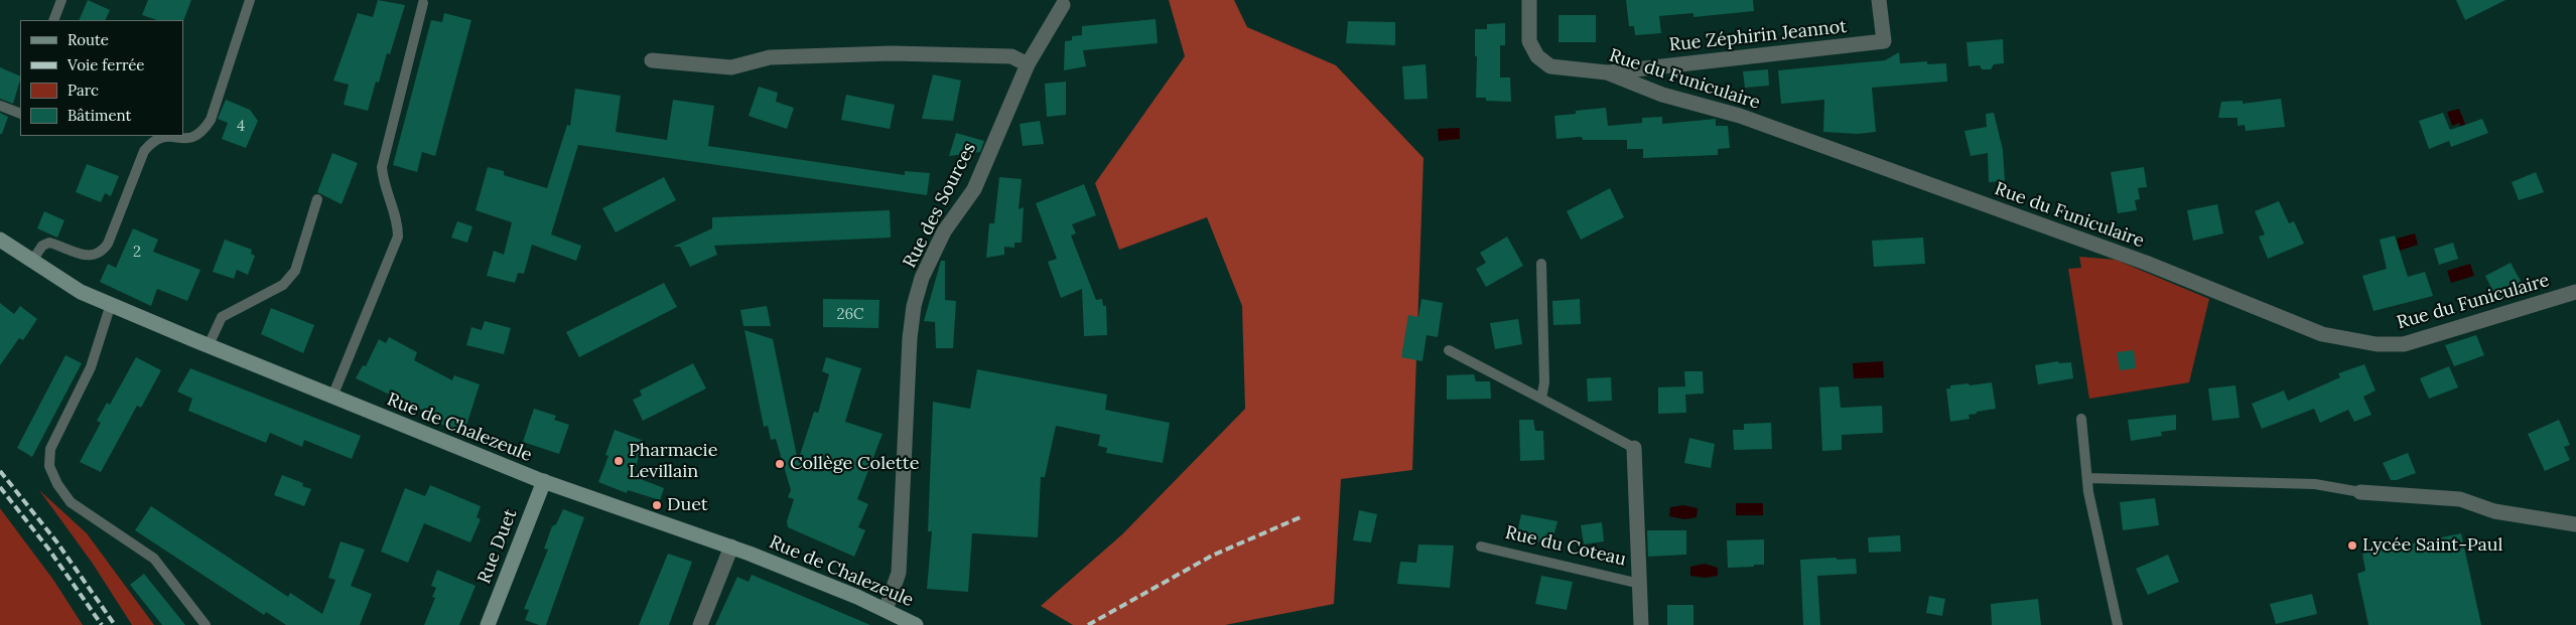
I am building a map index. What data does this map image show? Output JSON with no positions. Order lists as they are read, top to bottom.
{
  "streets": {
    "street": [
      "Rue Zéphirin Jeannot",
      "Rue du Funiculaire",
      "Rue des Sources",
      "Rue de Chalezeule",
      "Rue Duet",
      "Rue du Coteau"
    ]
  },
  "crossings": [
    ["Rue Zéphirin Jeannot", "Rue du Funiculaire"],
    ["Rue des Sources", "Rue de Chalezeule"],
    ["Rue de Chalezeule", "Rue Duet"]
  ],
  "places": [
    "Pharmacie Levillain",
    "Collège Colette",
    "Duet",
    "Lycée Saint-Paul"
  ],
  "house_numbers": ["4", "2", "26C"],
  "legend": [
    "Route",
    "Voie ferrée",
    "Parc",
    "Bâtiment"
  ]
}
